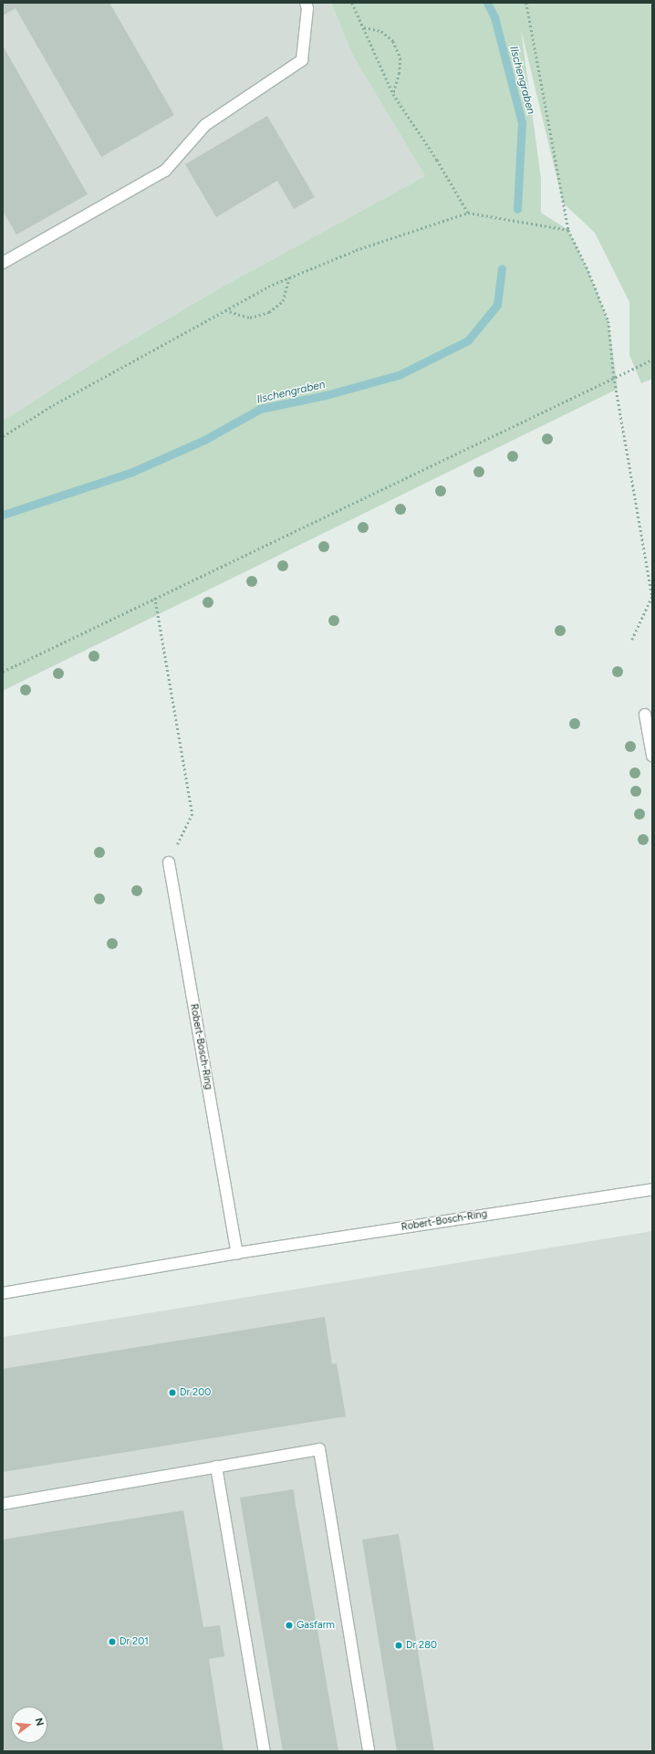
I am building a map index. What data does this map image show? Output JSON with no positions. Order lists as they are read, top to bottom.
{
  "streets": {
    "street": ["Robert-Bosch-Ring"]
  },
  "water": ["Ilschengraben"],
  "places": [
    "Dr 200",
    "Gasfarm",
    "Dr 201",
    "Dr 280"
  ],
  "north": "right"
}
